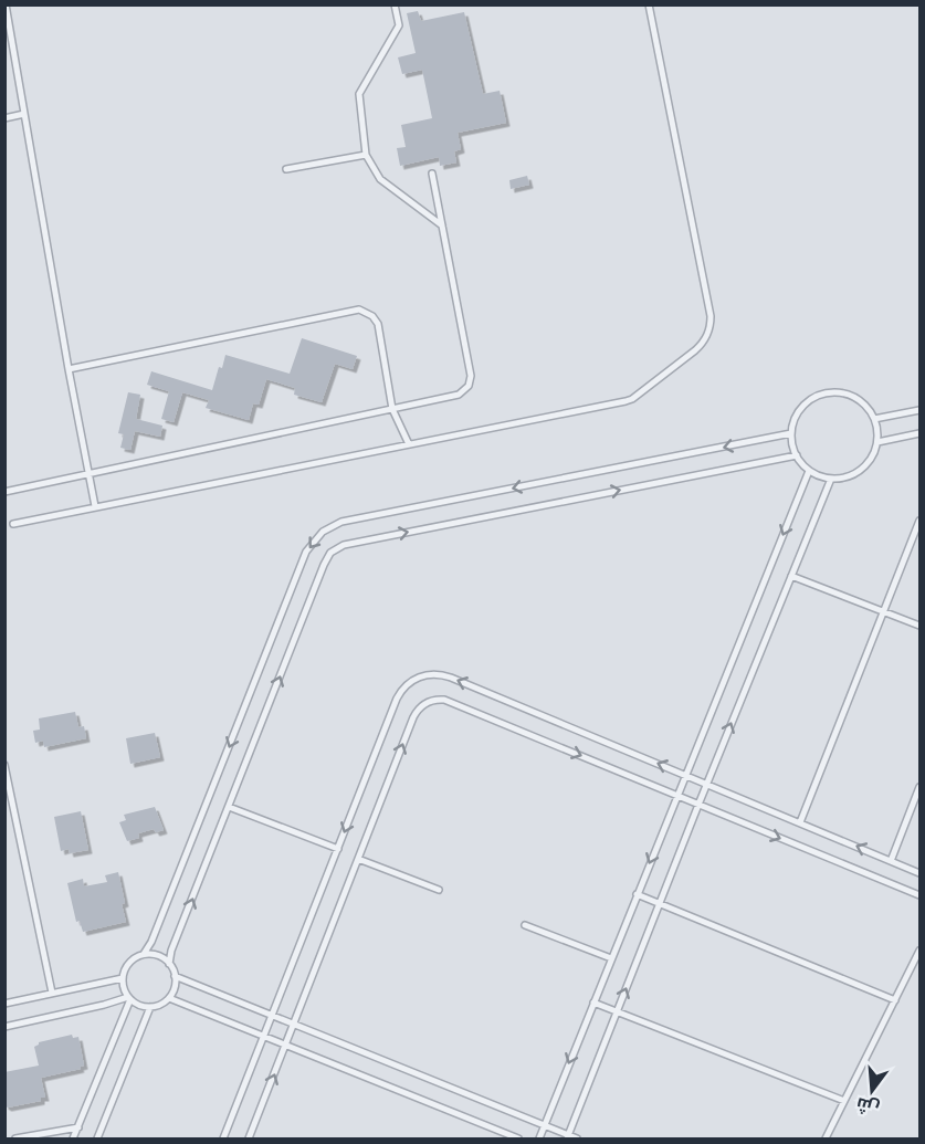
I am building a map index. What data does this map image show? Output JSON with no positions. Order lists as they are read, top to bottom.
{
  "north": "bottom"
}
